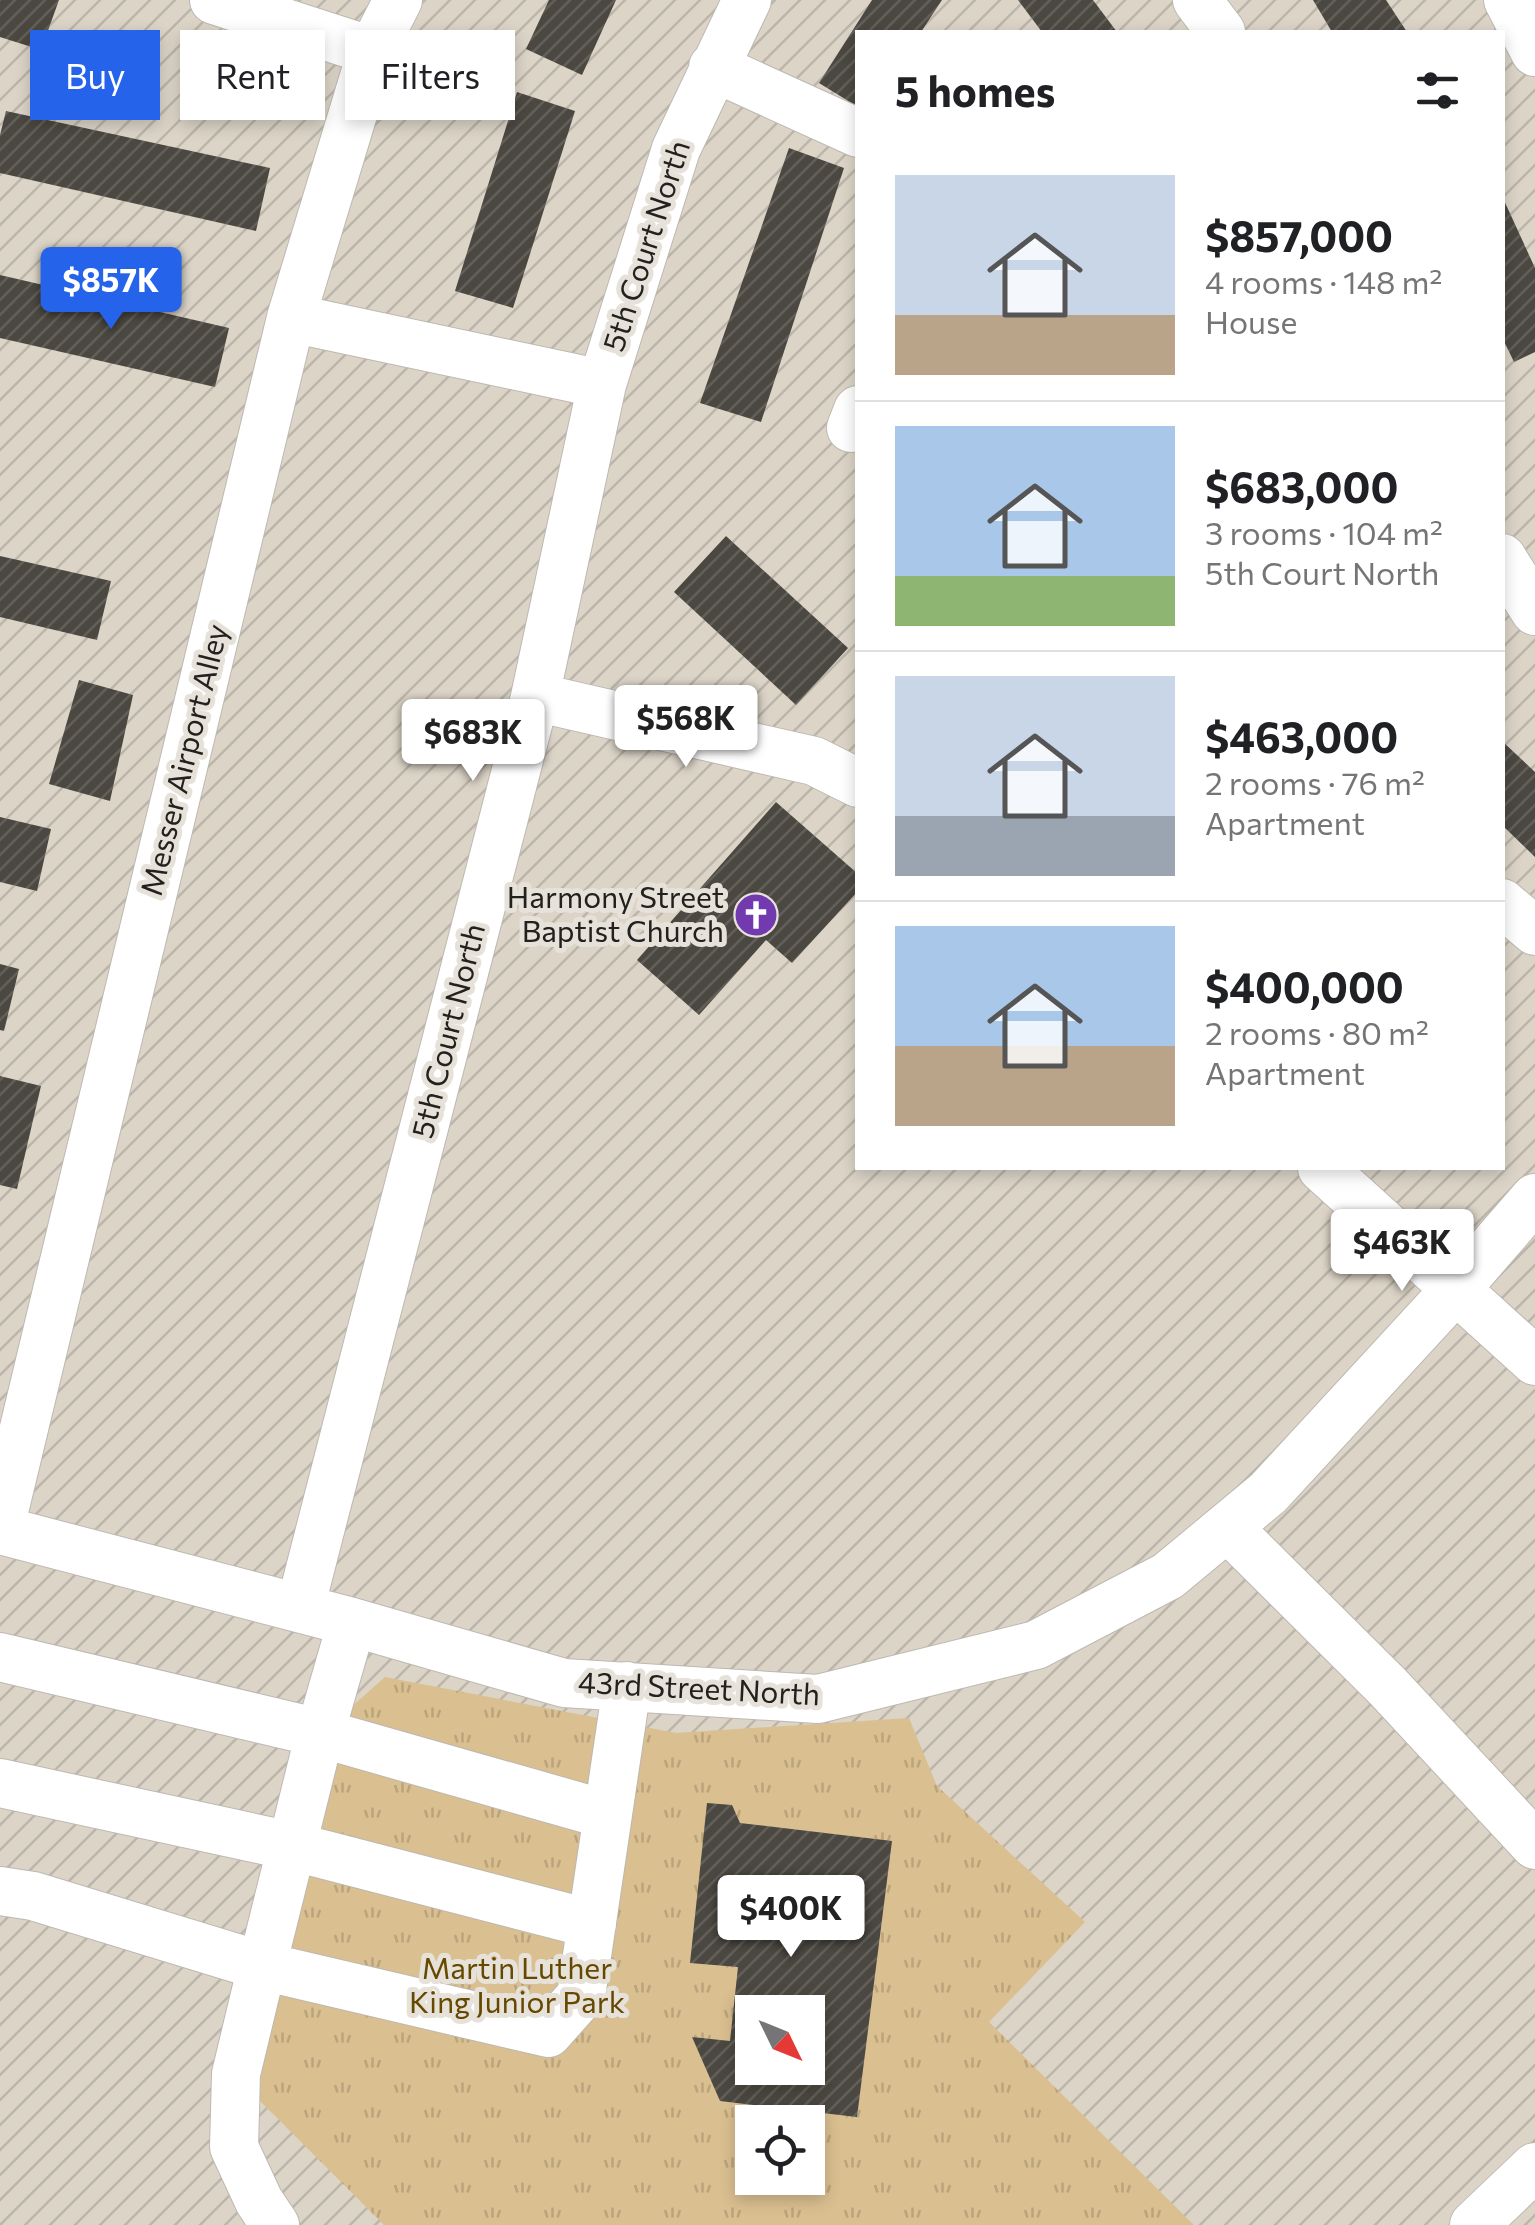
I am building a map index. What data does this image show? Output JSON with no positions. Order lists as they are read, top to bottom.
{
  "streets": {
    "street": ["5th Court North", "Messer Airport Alley", "43rd Street North"]
  },
  "crossings": [
    ["5th Court North", "43rd Street North"],
    ["Messer Airport Alley", "43rd Street North"]
  ],
  "parks": ["Martin Luther King Junior Park"],
  "places": {
    "church": ["Harmony Street Baptist Church"]
  },
  "north": "bottom right",
  "page": {
    "chip": ["Buy", "Rent", "Filters"],
    "heading": "5 homes",
    "list": [
      {
        "name": "$857,000",
        "note": "4 rooms · 148 m² · House"
      },
      {
        "name": "$683,000",
        "note": "3 rooms · 104 m² · 5th Court North"
      },
      {
        "name": "$463,000",
        "note": "2 rooms · 76 m² · Apartment"
      },
      {
        "name": "$400,000",
        "note": "2 rooms · 80 m² · Apartment"
      }
    ],
    "price": [
      "$857K",
      "$568K",
      "$683K",
      "$463K",
      "$400K"
    ]
  }
}
